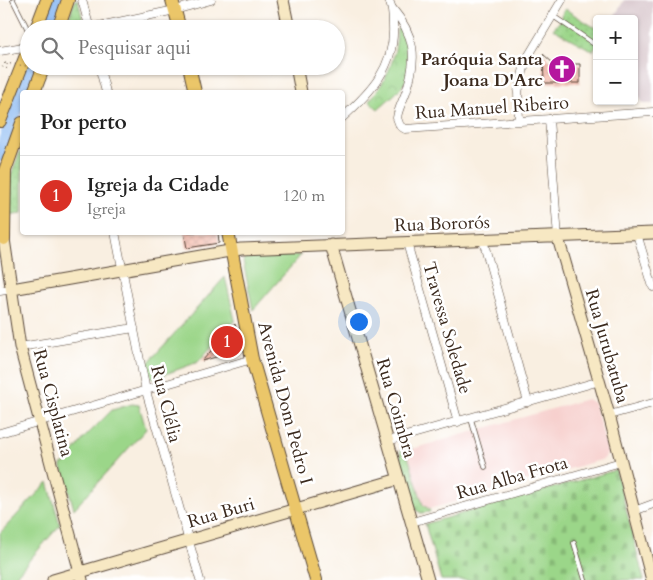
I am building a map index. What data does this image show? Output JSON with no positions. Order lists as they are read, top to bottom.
{
  "streets": {
    "main road": ["Avenida Dom Pedro I"],
    "street": [
      "Rua Manuel Ribeiro",
      "Rua Bororós",
      "Travessa Soledade",
      "Rua Jurubatuba",
      "Rua Cisplatina",
      "Rua Clélia",
      "Rua Coimbra",
      "Rua Alba Frota",
      "Rua Buri"
    ]
  },
  "crossings": [
    ["Rua Manuel Ribeiro", "Rua Jurubatuba"],
    ["Rua Bororós", "Travessa Soledade"],
    ["Rua Bororós", "Rua Jurubatuba"],
    ["Rua Bororós", "Rua Cisplatina"],
    ["Rua Bororós", "Avenida Dom Pedro I"],
    ["Rua Bororós", "Rua Clélia"],
    ["Rua Bororós", "Rua Coimbra"],
    ["Rua Jurubatuba", "Rua Alba Frota"],
    ["Rua Cisplatina", "Rua Buri"],
    ["Avenida Dom Pedro I", "Rua Buri"],
    ["Rua Clélia", "Rua Buri"],
    ["Rua Coimbra", "Rua Alba Frota"],
    ["Rua Coimbra", "Rua Buri"]
  ],
  "places": {
    "church": ["Paróquia Santa Joana D'Arc"]
  },
  "page": {
    "map_buttons": ["+", "−"],
    "search": "Pesquisar aqui",
    "heading": "Por perto",
    "list": [
      {
        "mark": "1",
        "name": "Igreja da Cidade",
        "note": "Igreja",
        "value": "120 m"
      }
    ],
    "pins": "1"
  }
}
